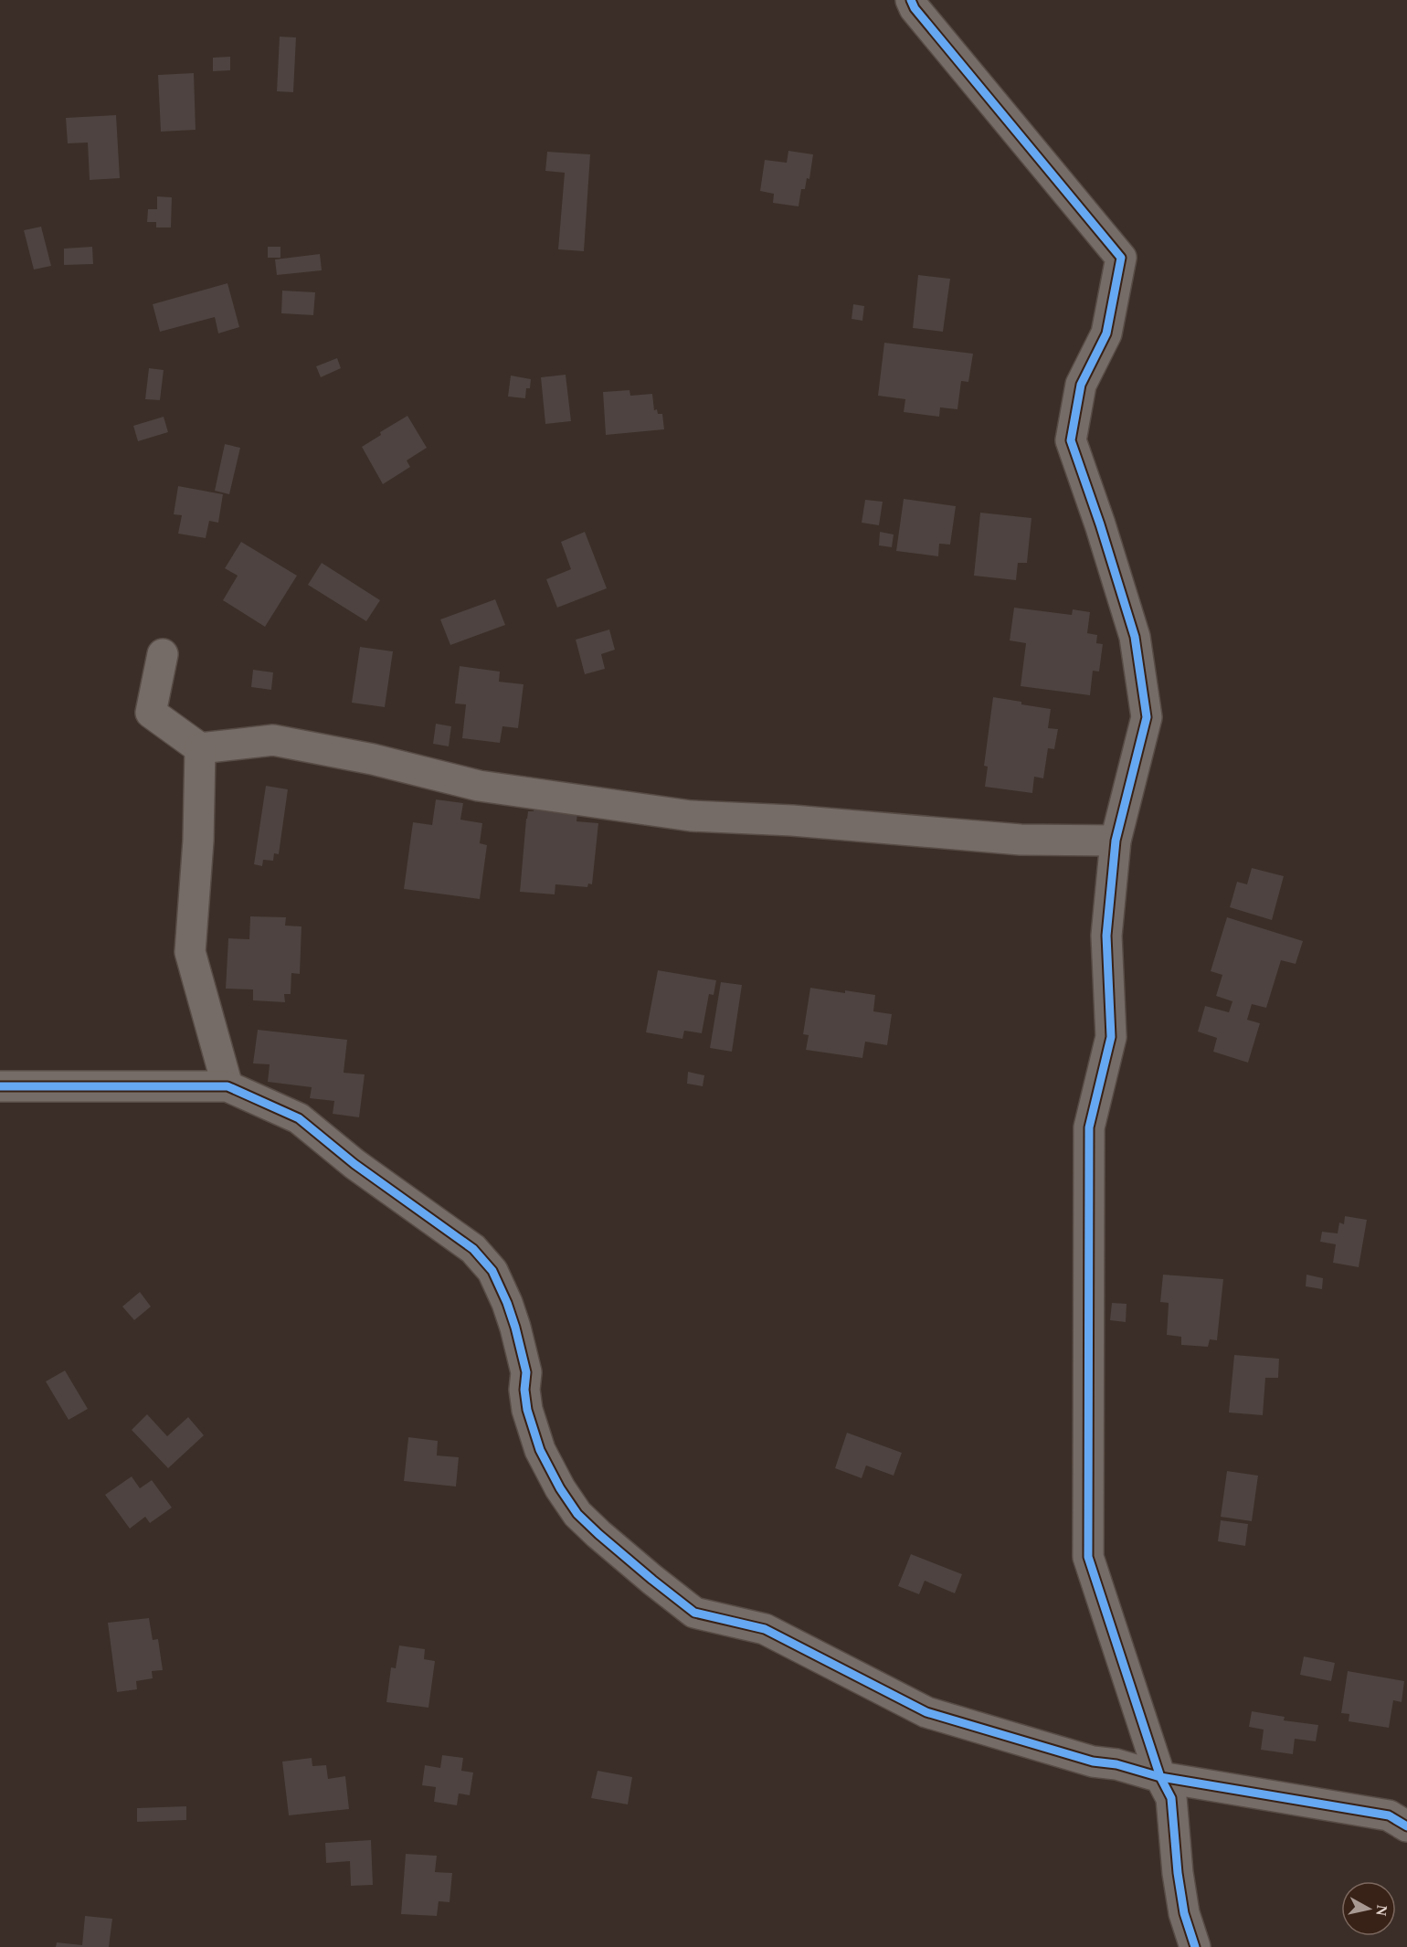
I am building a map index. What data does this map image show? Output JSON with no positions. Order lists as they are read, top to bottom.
{
  "north": "right"
}
